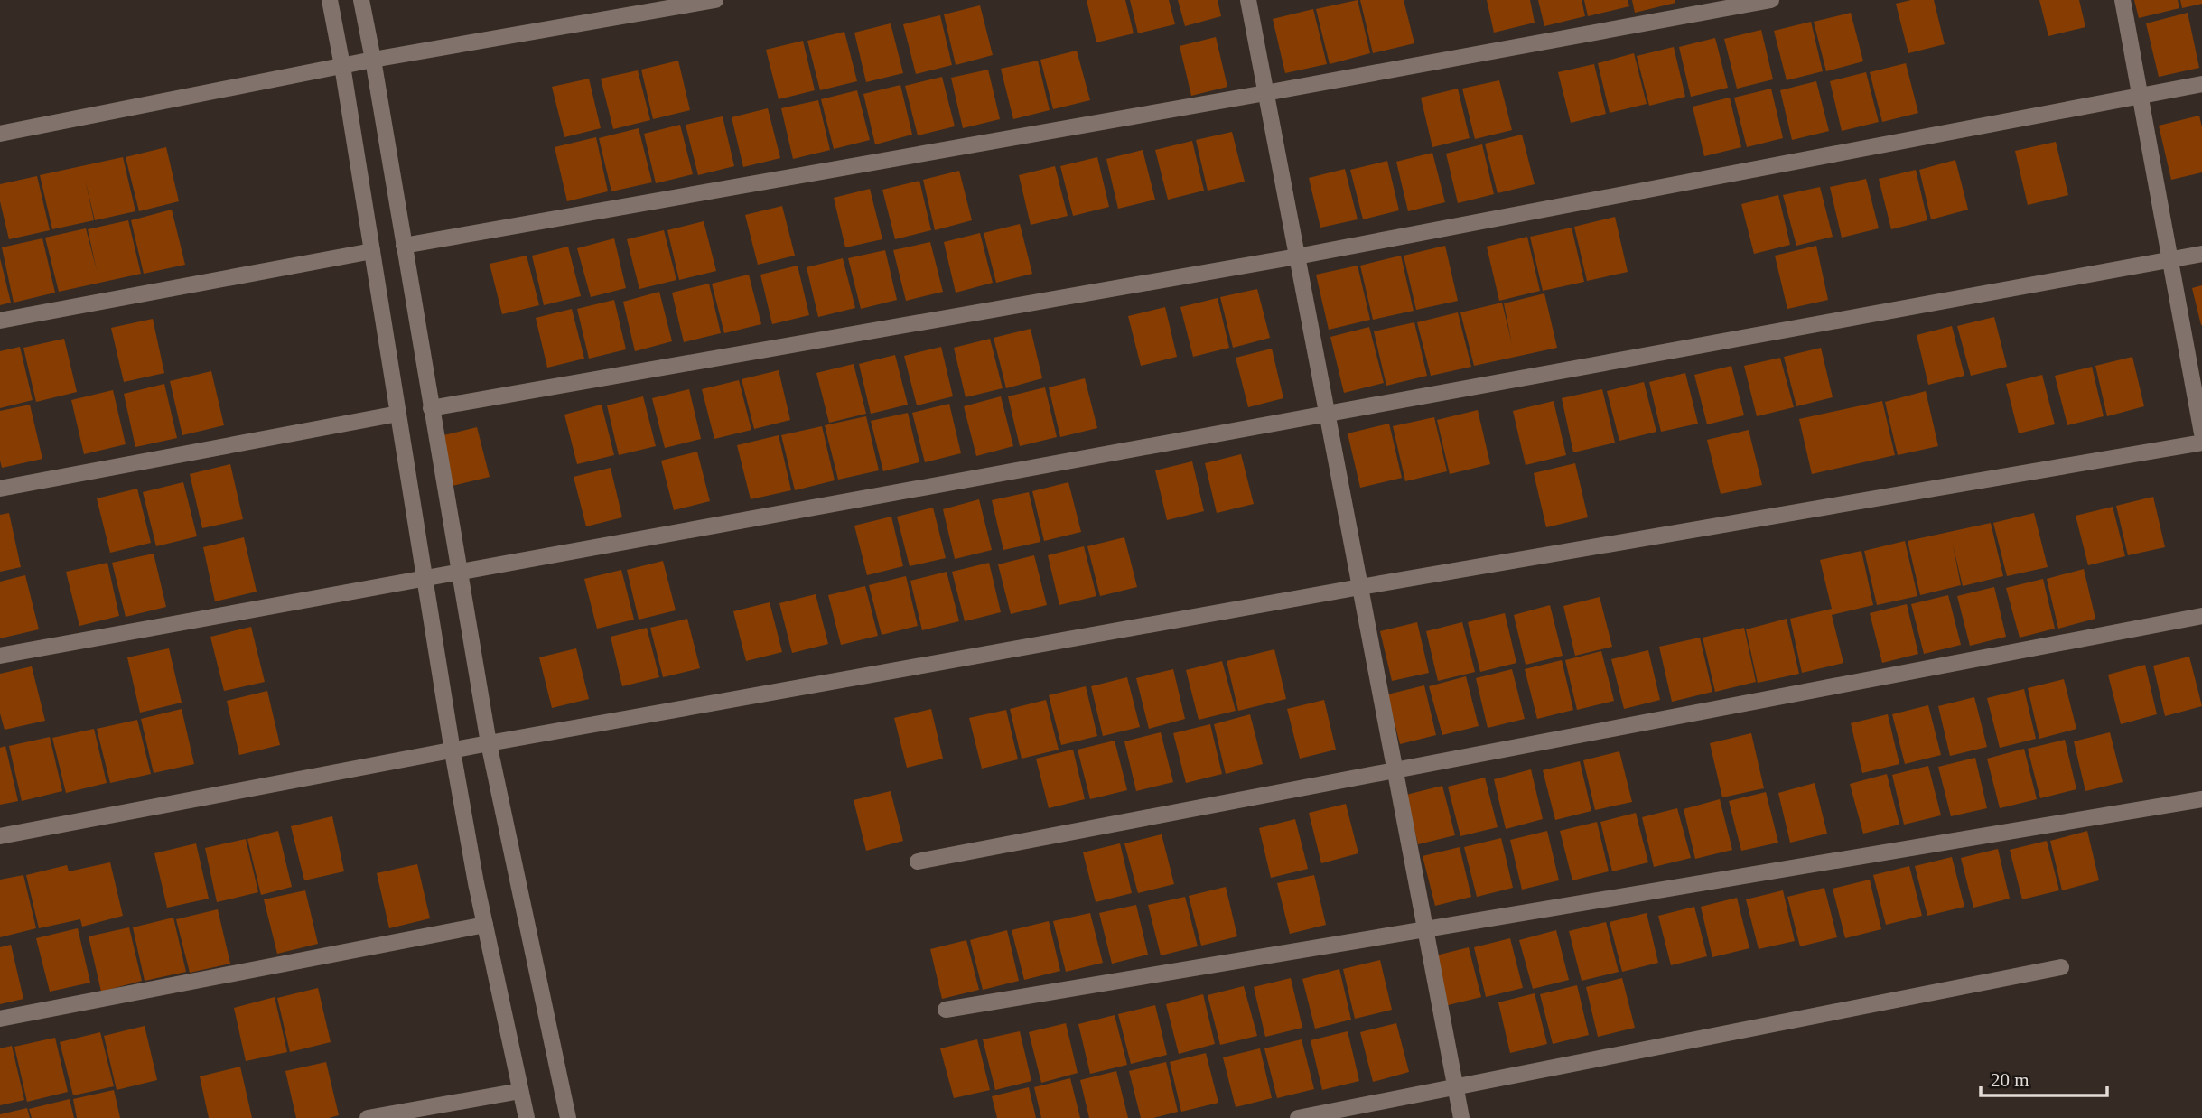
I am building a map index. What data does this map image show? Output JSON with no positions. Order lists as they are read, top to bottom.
{
  "scale_bar": "20 m"
}
